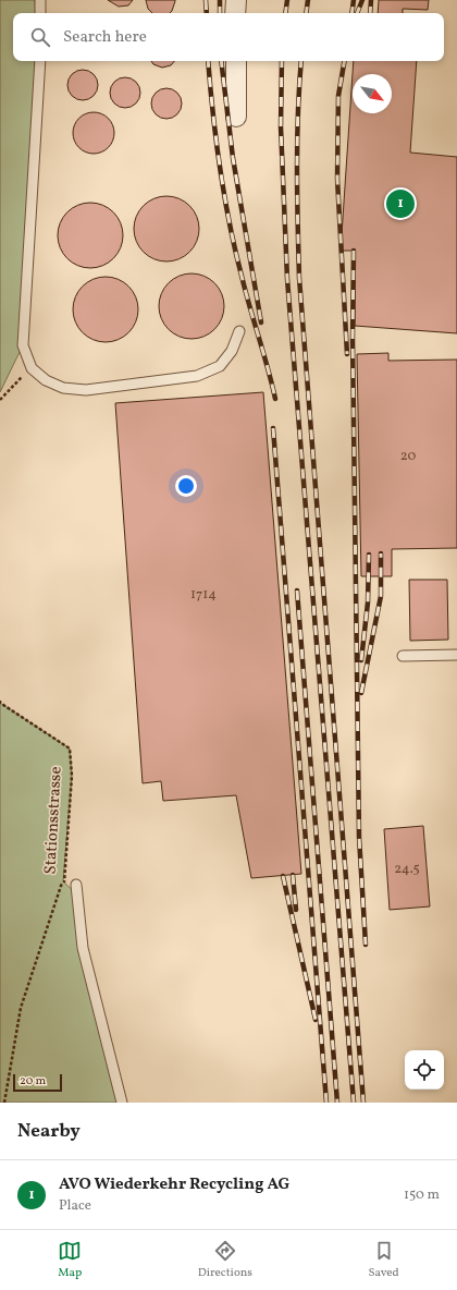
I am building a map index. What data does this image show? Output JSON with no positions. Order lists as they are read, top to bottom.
{
  "streets": {
    "path": ["Stationsstrasse"]
  },
  "house_numbers": ["20", "1714", "24.5"],
  "scale_bar": "20 m",
  "north": "bottom right",
  "page": {
    "search": "Search here",
    "pins": "1",
    "scale": "20 m",
    "heading": "Nearby",
    "list": [
      {
        "mark": "1",
        "name": "AVO Wiederkehr Recycling AG",
        "note": "Place",
        "value": "150 m"
      }
    ],
    "nav": ["Map", "Directions", "Saved"]
  }
}
